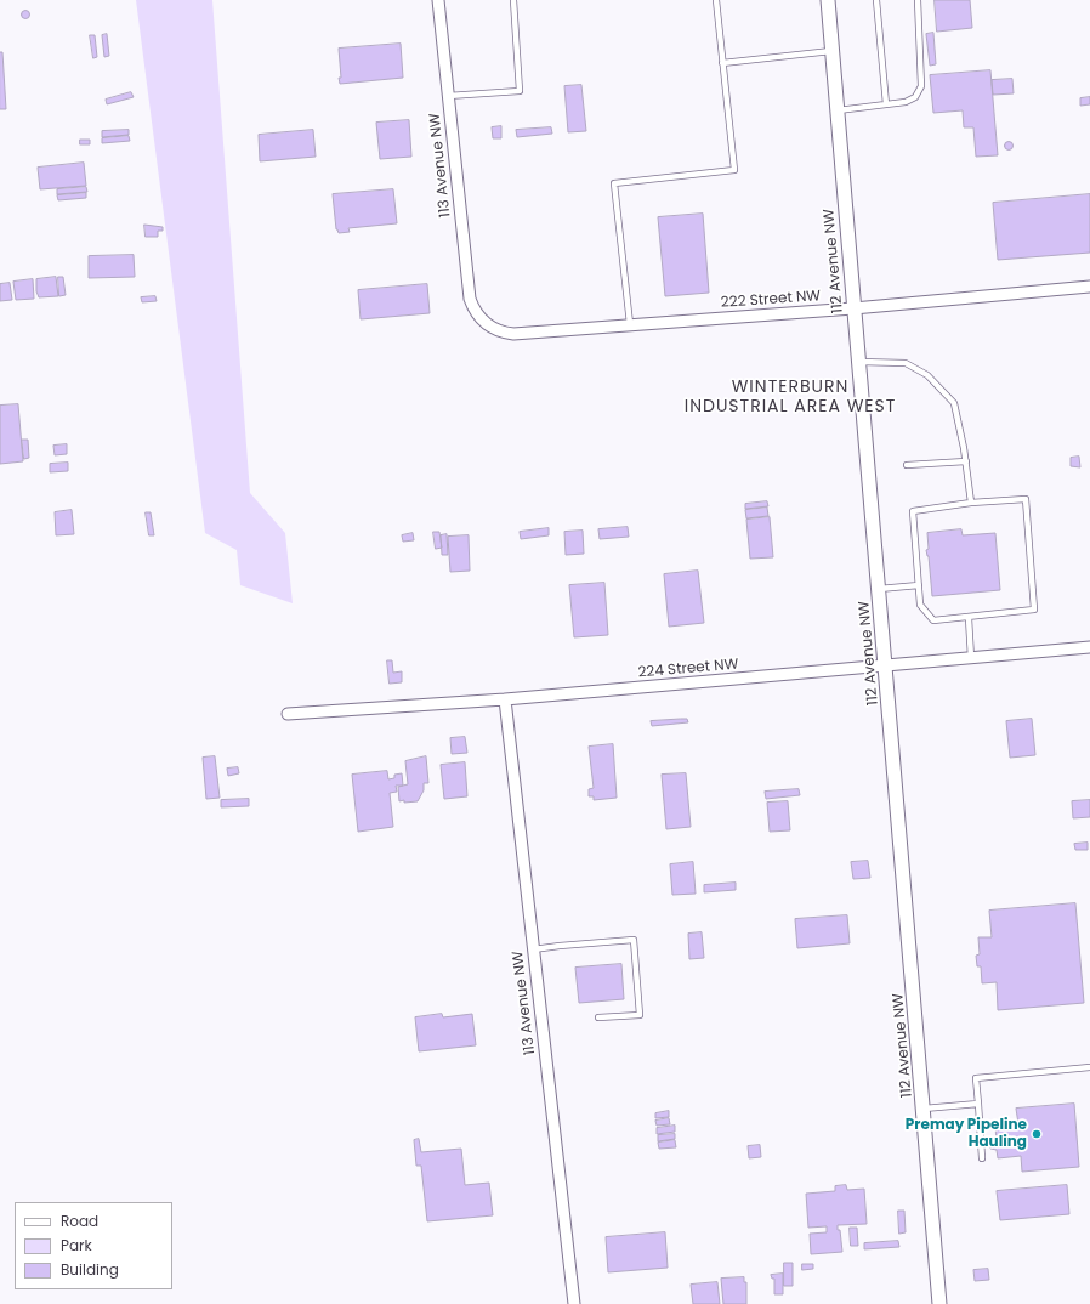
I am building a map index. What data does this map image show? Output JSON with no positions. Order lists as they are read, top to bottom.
{
  "streets": {
    "street": [
      "113 Avenue NW",
      "112 Avenue NW",
      "222 Street NW",
      "224 Street NW"
    ]
  },
  "crossings": [
    ["113 Avenue NW", "222 Street NW"],
    ["113 Avenue NW", "224 Street NW"],
    ["112 Avenue NW", "222 Street NW"],
    ["112 Avenue NW", "224 Street NW"]
  ],
  "districts": ["WINTERBURN INDUSTRIAL AREA WEST"],
  "places": ["Premay Pipeline Hauling"],
  "legend": ["Road", "Park", "Building"]
}
